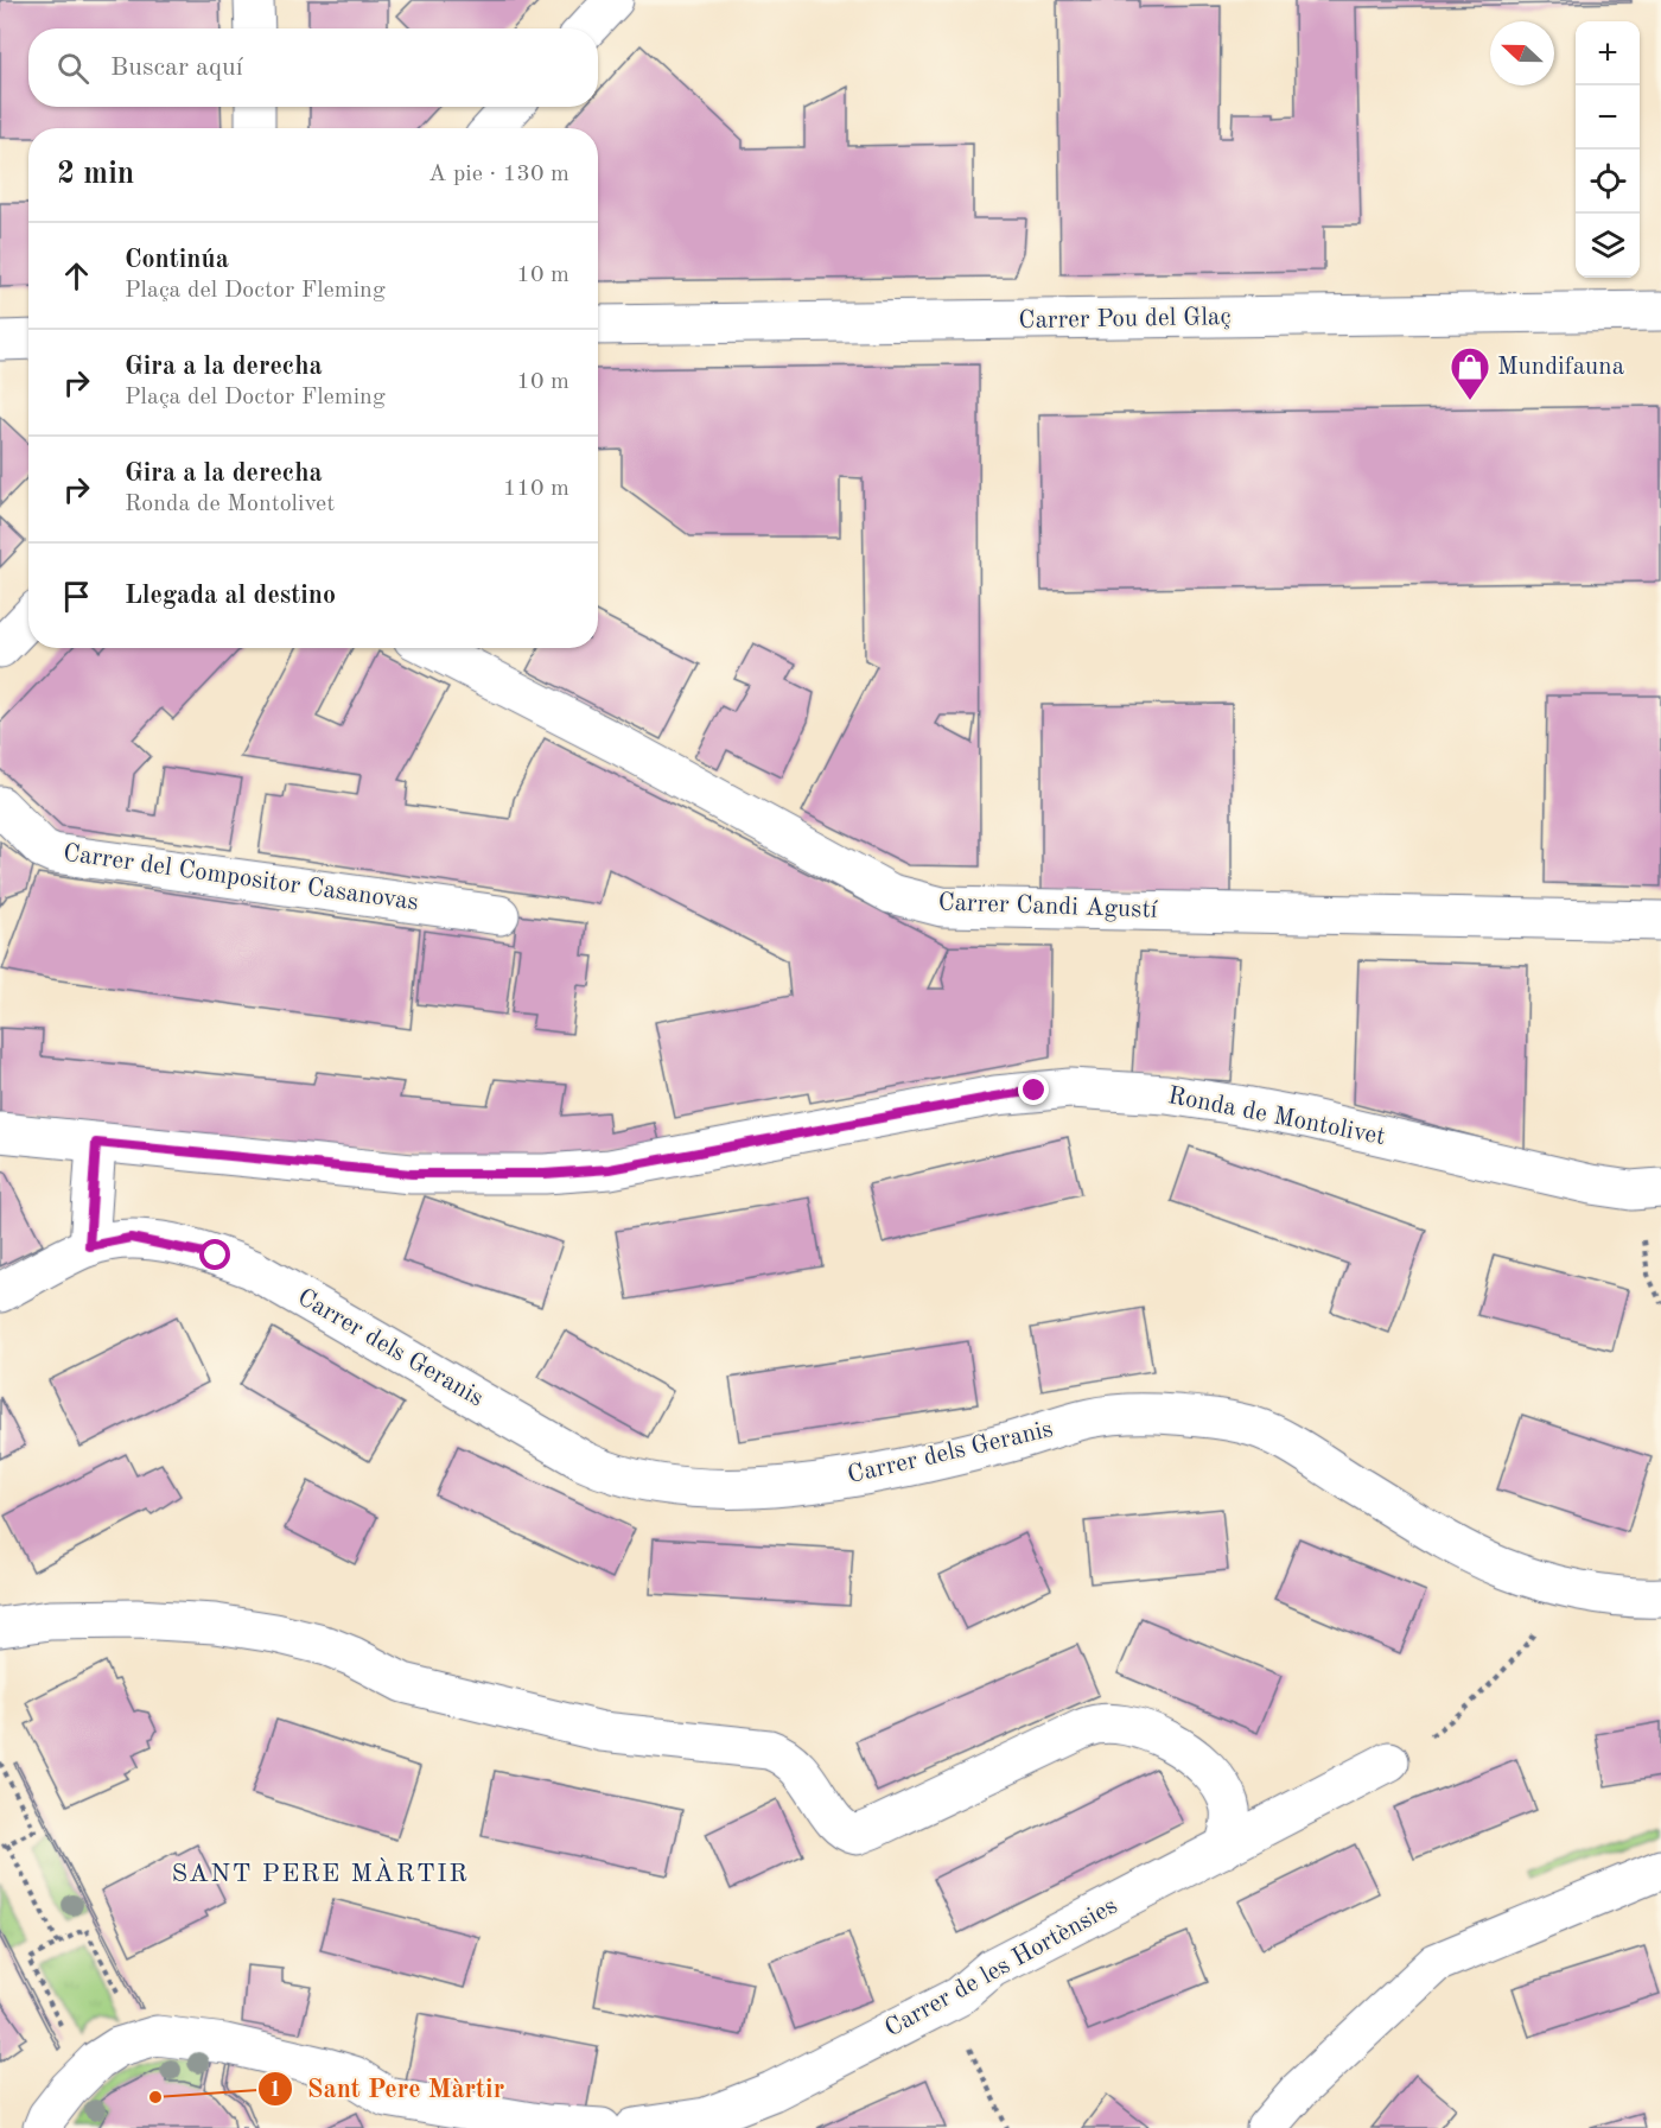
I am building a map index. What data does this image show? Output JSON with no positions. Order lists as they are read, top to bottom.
{
  "streets": {
    "street": [
      "Carrer Pou del Glaç",
      "Carrer del Compositor Casanovas",
      "Carrer Candi Agustí",
      "Ronda de Montolivet",
      "Carrer dels Geranis",
      "Carrer de les Hortènsies"
    ]
  },
  "districts": ["SANT PERE MÀRTIR"],
  "places": {
    "shop": ["Mundifauna"],
    "other": ["Sant Pere Màrtir"]
  },
  "north": "left",
  "page": {
    "map_buttons": ["+", "−"],
    "search": "Buscar aquí",
    "heading": ["2 min", "A pie · 130 m"],
    "list": [
      ["Continúa", "Plaça del Doctor Fleming", "10 m"],
      ["Gira a la derecha", "Plaça del Doctor Fleming", "10 m"],
      ["Gira a la derecha", "Ronda de Montolivet", "110 m"],
      "Llegada al destino"
    ]
  }
}
